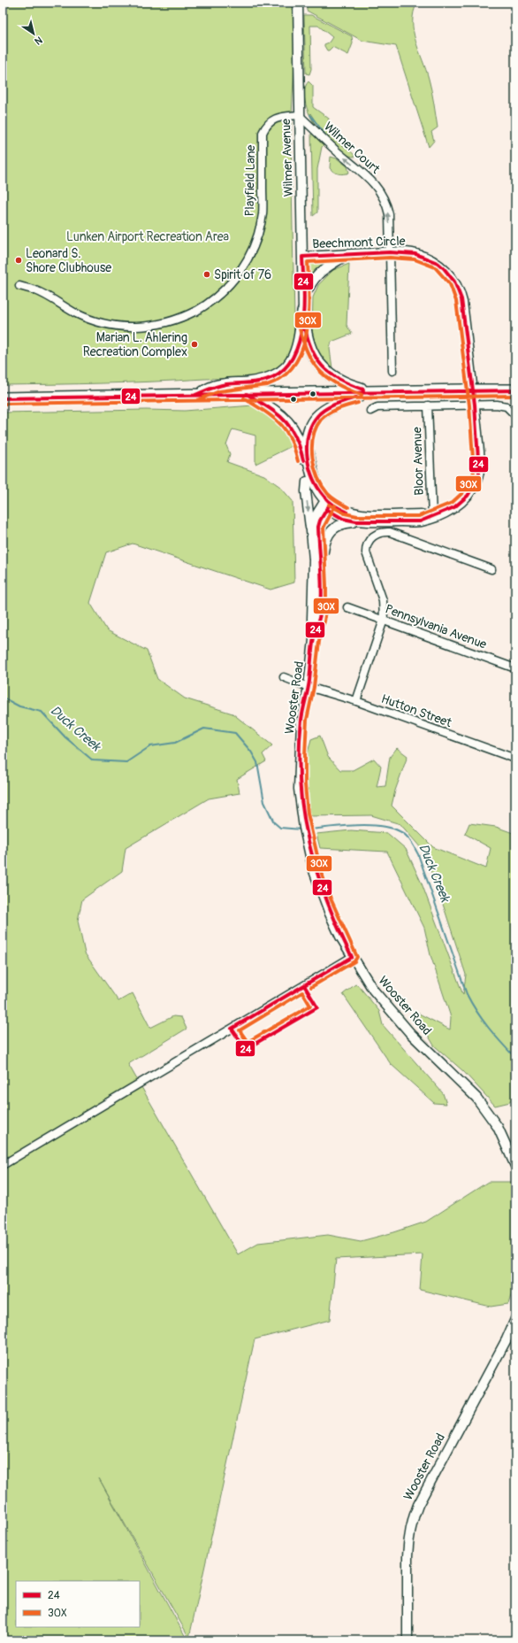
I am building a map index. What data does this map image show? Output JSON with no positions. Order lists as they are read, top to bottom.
{
  "streets": {
    "street": [
      "Wilmer Court",
      "Wilmer Avenue",
      "Playfield Lane",
      "Beechmont Circle",
      "Bloor Avenue",
      "Pennsylvania Avenue",
      "Wooster Road",
      "Hutton Street"
    ]
  },
  "crossings": [
    ["Wilmer Court", "Wilmer Avenue"],
    ["Wilmer Court", "Playfield Lane"],
    ["Wilmer Court", "Beechmont Circle"],
    ["Wilmer Avenue", "Playfield Lane"],
    ["Wilmer Avenue", "Beechmont Circle"],
    ["Beechmont Circle", "Bloor Avenue"],
    ["Beechmont Circle", "Wooster Road"],
    ["Wooster Road", "Hutton Street"]
  ],
  "one_way": ["Wilmer Court"],
  "water": ["Duck Creek"],
  "parks": ["Lunken Airport Recreation Area"],
  "places": ["Leonard S. Shore Clubhouse", "Spirit of 76", "Marian L. Ahlering Recreation Complex"],
  "lines": ["transit line 24", "transit line 30X"],
  "legend": ["24", "30X"],
  "north": "bottom right"
}
